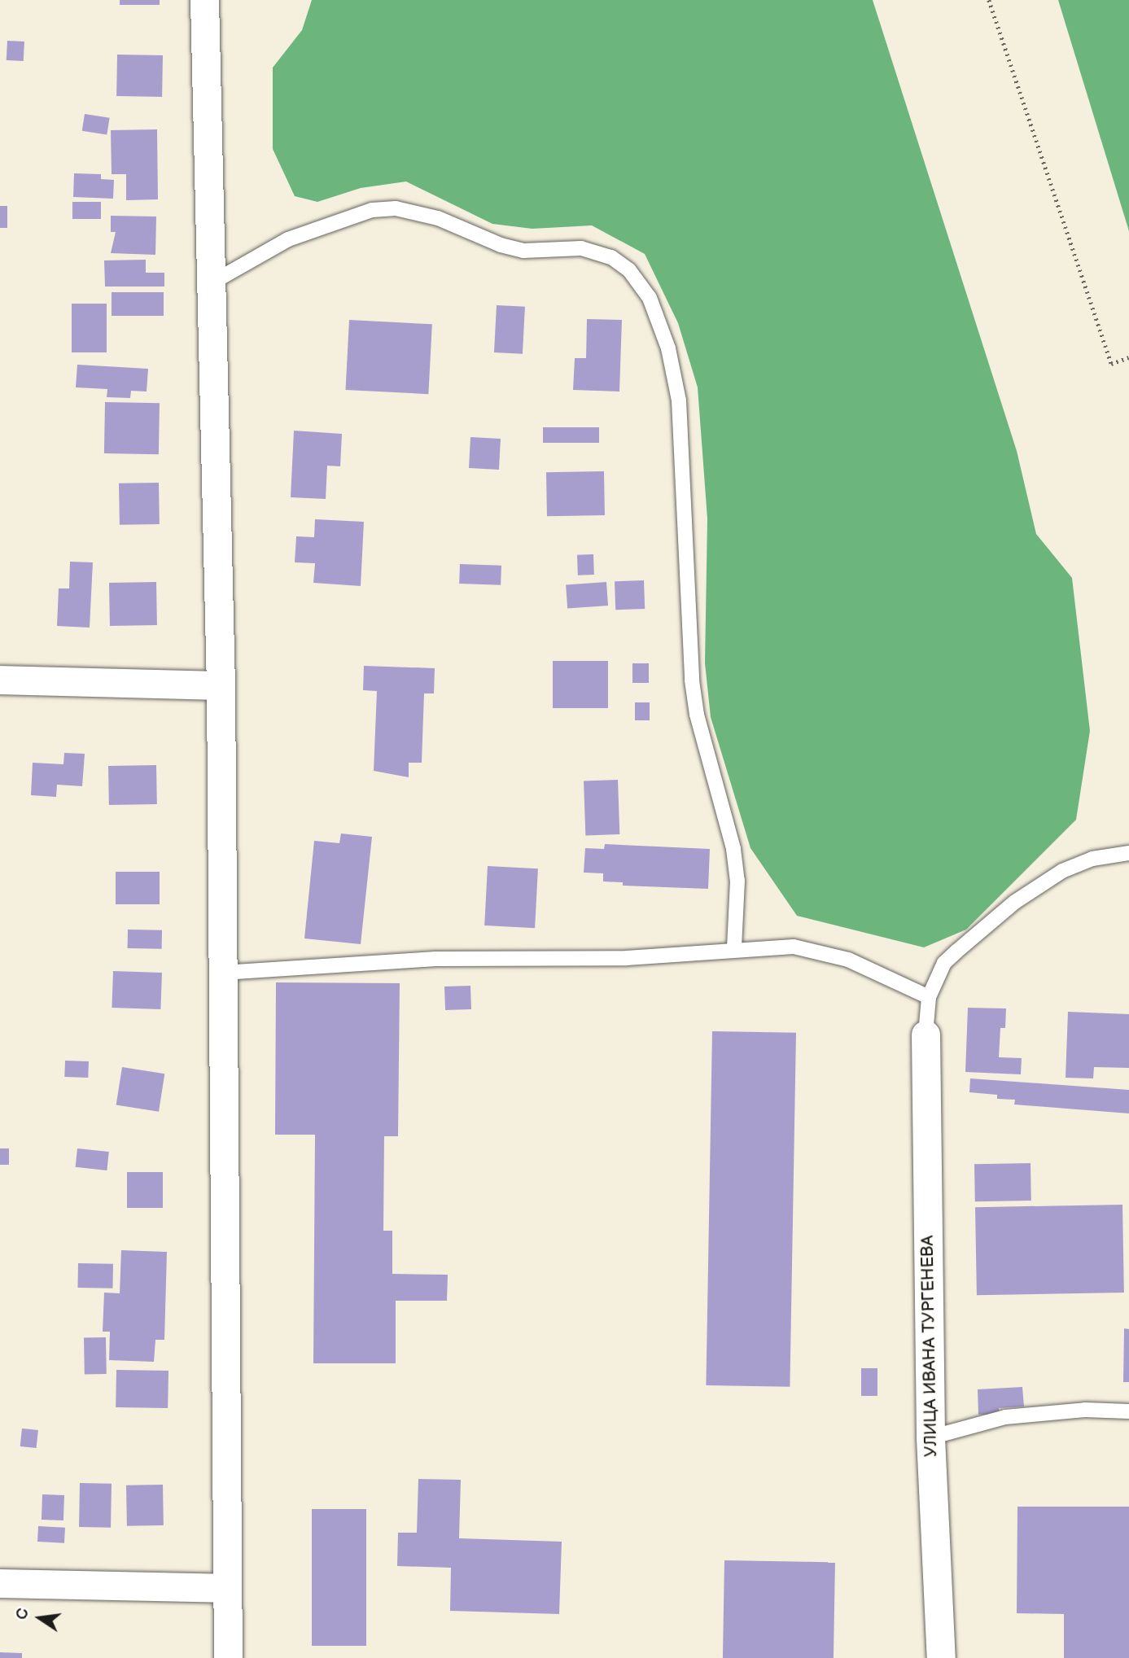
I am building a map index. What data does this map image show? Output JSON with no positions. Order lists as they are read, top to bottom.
{
  "streets": {
    "street": ["УЛИЦА ИВАНА ТУРГЕНЕВА"]
  },
  "north": "left"
}
